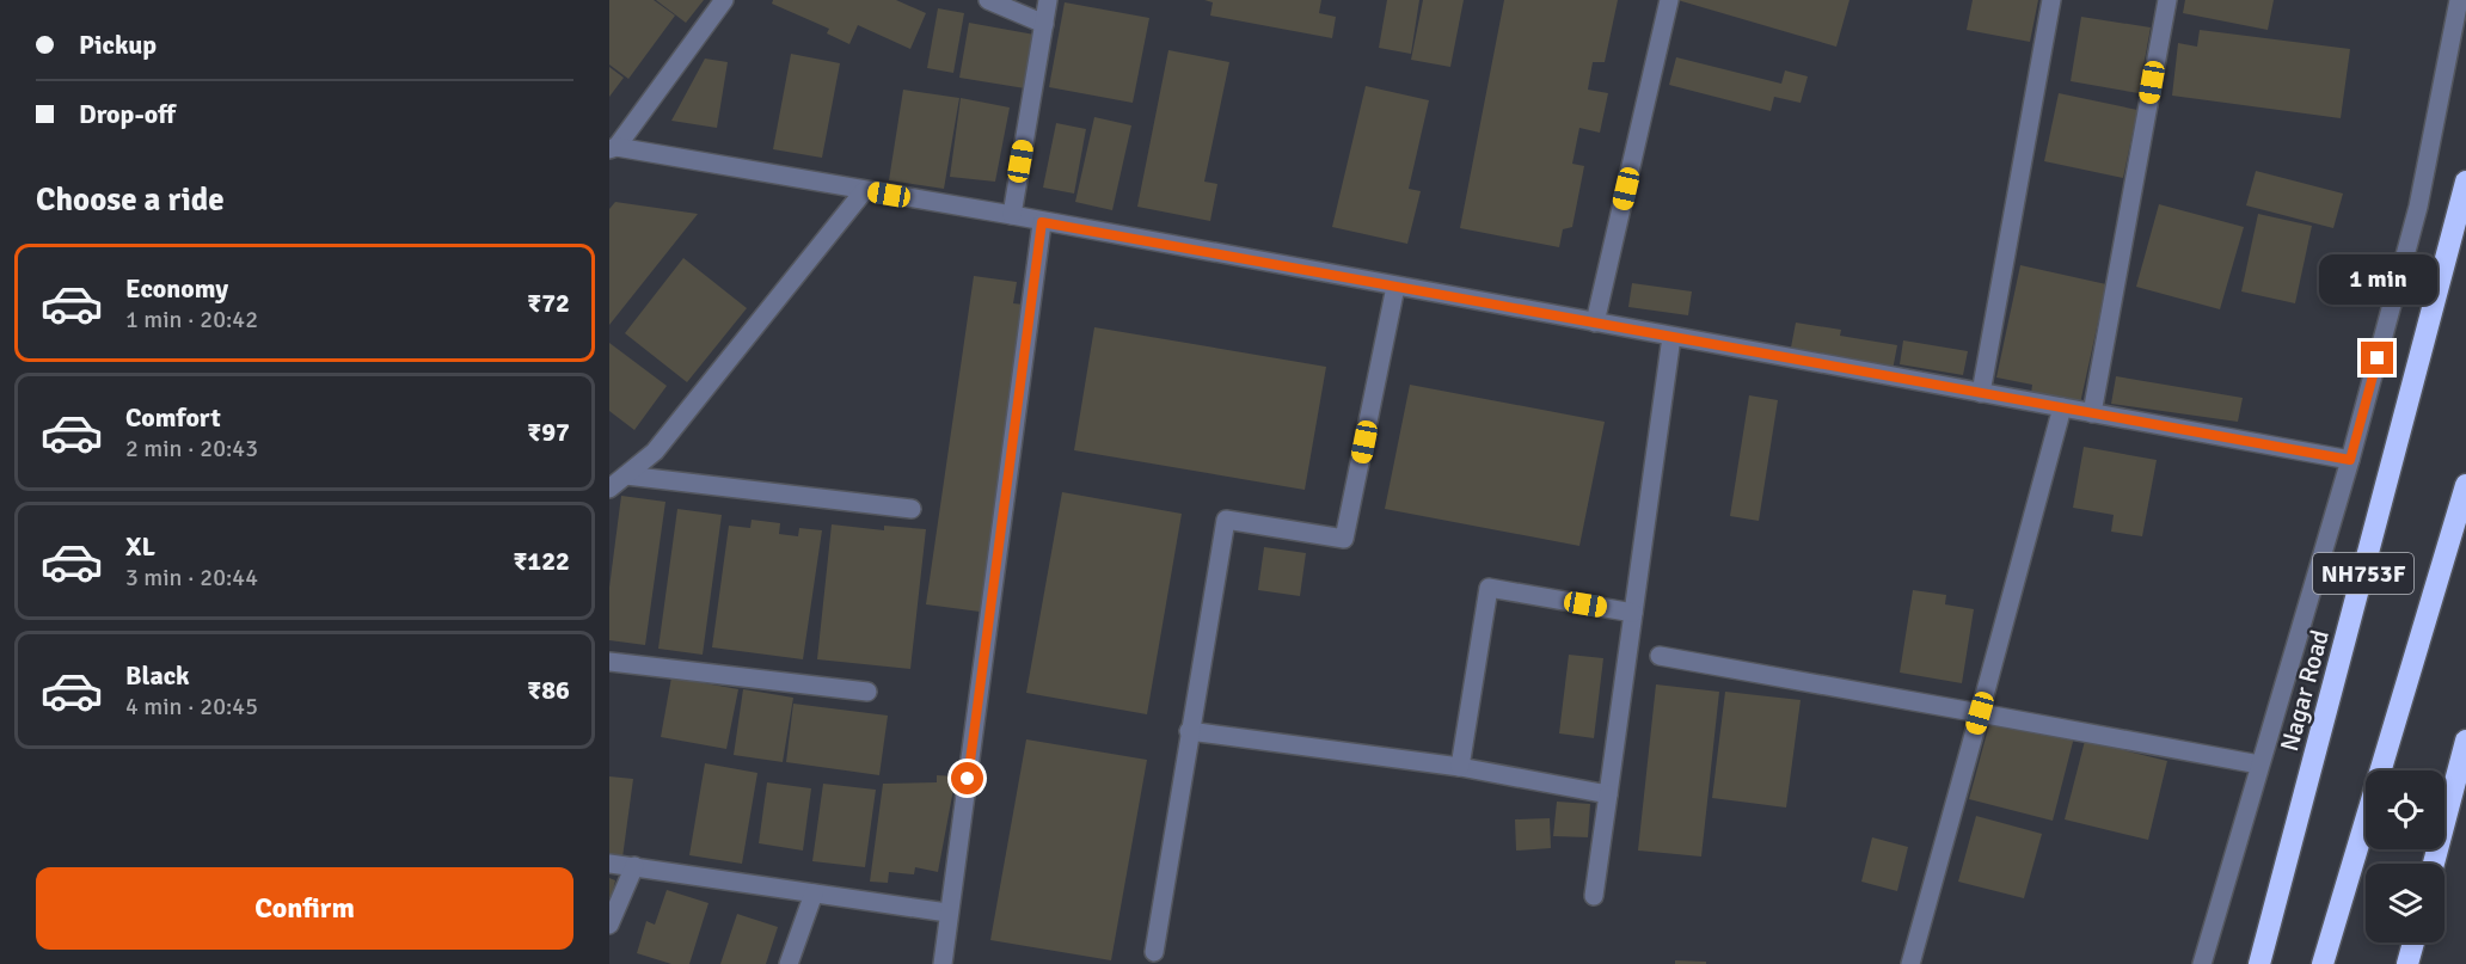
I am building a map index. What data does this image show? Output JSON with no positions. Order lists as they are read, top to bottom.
{
  "streets": {
    "highway": ["NH753F", "Nagar Road"]
  },
  "page": {
    "banner": ["Pickup", "Drop-off"],
    "heading": "Choose a ride",
    "list": [
      {
        "name": "Economy",
        "note": "1 min · 20:42",
        "value": "₹72"
      },
      {
        "name": "Comfort",
        "note": "2 min · 20:43",
        "value": "₹97"
      },
      {
        "name": "XL",
        "note": "3 min · 20:44",
        "value": "₹122"
      },
      {
        "name": "Black",
        "note": "4 min · 20:45",
        "value": "₹86"
      }
    ],
    "bubble": "1 min",
    "buttons": "Confirm"
  }
}
